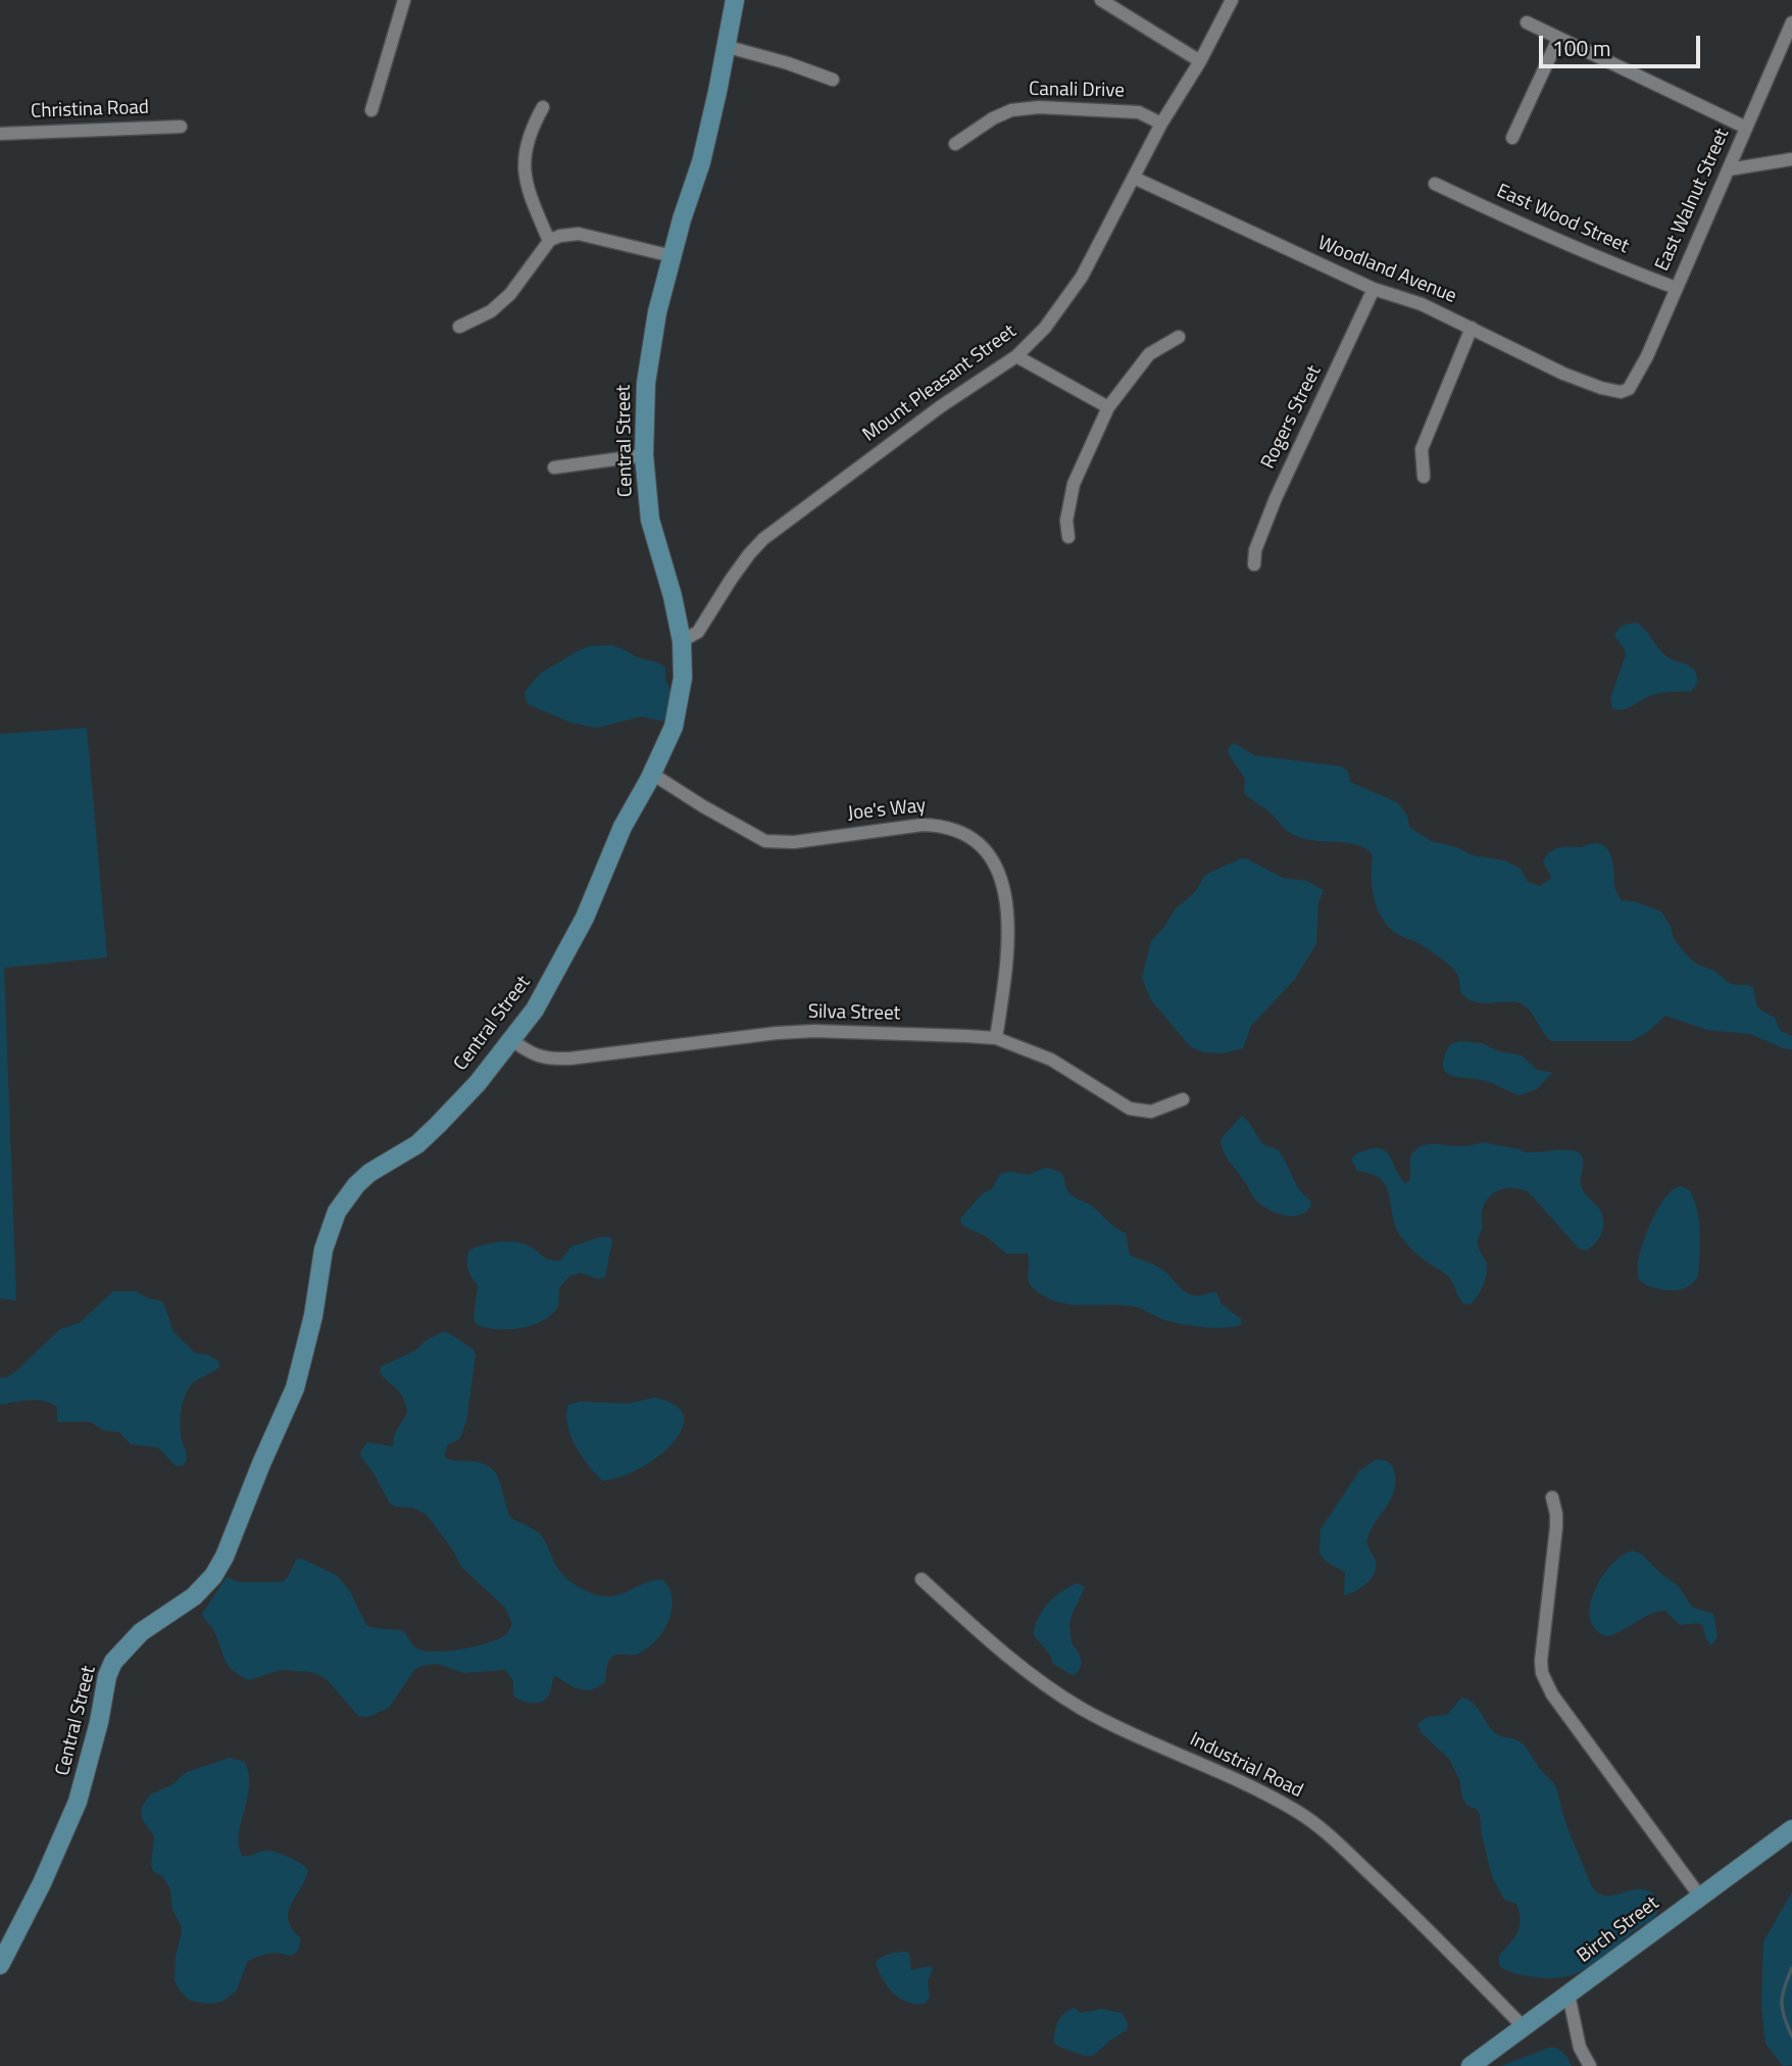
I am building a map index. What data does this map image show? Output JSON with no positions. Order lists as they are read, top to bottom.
{
  "streets": {
    "street": [
      "Canali Drive",
      "Christina Road",
      "East Walnut Street",
      "East Wood Street",
      "Woodland Avenue",
      "Mount Pleasant Street",
      "Rogers Street",
      "Central Street",
      "Joe's Way",
      "Silva Street",
      "Industrial Road",
      "Birch Street"
    ]
  },
  "crossings": [
    ["Canali Drive", "Mount Pleasant Street"],
    ["East Walnut Street", "East Wood Street"],
    ["East Walnut Street", "Woodland Avenue"],
    ["Woodland Avenue", "Mount Pleasant Street"],
    ["Woodland Avenue", "Rogers Street"],
    ["Mount Pleasant Street", "Central Street"],
    ["Central Street", "Joe's Way"],
    ["Central Street", "Silva Street"],
    ["Joe's Way", "Silva Street"],
    ["Industrial Road", "Birch Street"]
  ],
  "scale_bar": "100 m"
}
